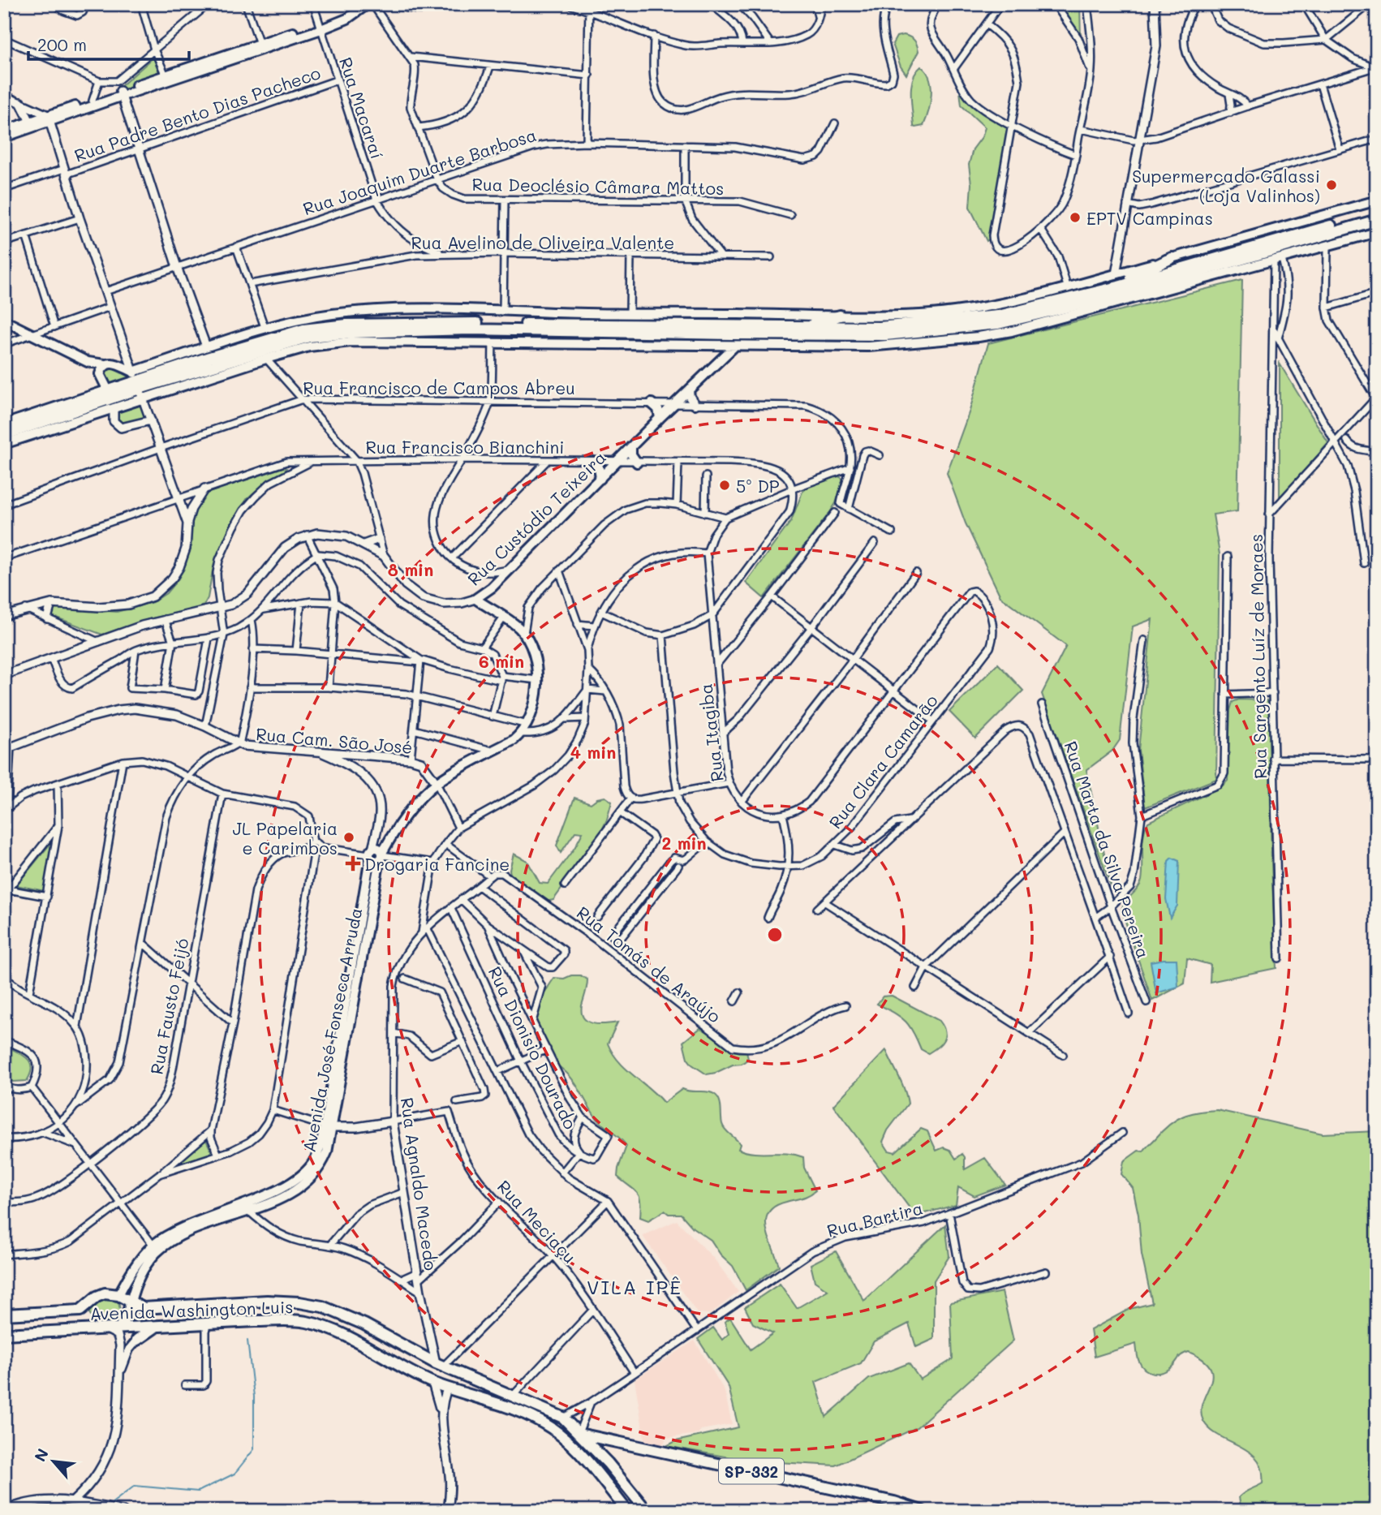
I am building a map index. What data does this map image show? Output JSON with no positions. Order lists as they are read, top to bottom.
{
  "streets": {
    "main road": [
      "Rua Custódio Teixeira",
      "Avenida José Fonseca Arruda",
      "Avenida Washington Luis",
      "SP-332"
    ],
    "street": [
      "Rua Macaraí",
      "Rua Padre Bento Dias Pacheco",
      "Rua Joaquim Duarte Barbosa",
      "Rua Deoclésio Câmara Mattos",
      "Rua Avelino de Oliveira Valente",
      "Rua Francisco de Campos Abreu",
      "Rua Francisco Bianchini",
      "Rua Sargento Luíz de Moraes",
      "Rua Itagiba",
      "Rua Cam. São José",
      "Rua Clara Camarão",
      "Rua Marta da Silva Pereira",
      "Rua Tomás de Araújo",
      "Rua Fausto Feijó",
      "Rua Dionisio Dourado",
      "Rua Agnaldo Macedo",
      "Rua Bartira",
      "Rua Meciaçu"
    ]
  },
  "crossings": [
    ["Rua Macaraí", "Rua Padre Bento Dias Pacheco"],
    ["Rua Macaraí", "Rua Joaquim Duarte Barbosa"],
    ["Rua Macaraí", "Rua Avelino de Oliveira Valente"],
    ["Rua Joaquim Duarte Barbosa", "Rua Deoclésio Câmara Mattos"],
    ["Rua Francisco de Campos Abreu", "Rua Custódio Teixeira"],
    ["Rua Francisco Bianchini", "Rua Custódio Teixeira"],
    ["Rua Cam. São José", "Rua Agnaldo Macedo"],
    ["Rua Tomás de Araújo", "Rua Agnaldo Macedo"],
    ["Avenida José Fonseca Arruda", "Avenida Washington Luis"],
    ["Rua Agnaldo Macedo", "Rua Meciaçu"],
    ["Rua Agnaldo Macedo", "Avenida Washington Luis"],
    ["Rua Bartira", "Rua Meciaçu"],
    ["Rua Bartira", "Avenida Washington Luis"],
    ["Avenida Washington Luis", "SP-332"]
  ],
  "districts": ["VILA IPÊ"],
  "places": {
    "other": [
      "Supermercado Galassi (Loja Valinhos)",
      "EPTV Campinas",
      "5º DP",
      "JL Papelaria e Carimbos"
    ],
    "health": ["Drogaria Fancine"]
  },
  "scale_bar": "200 m",
  "north": "top left",
  "rings": [
    "8 min",
    "6 min",
    "4 min",
    "2 min"
  ]
}
